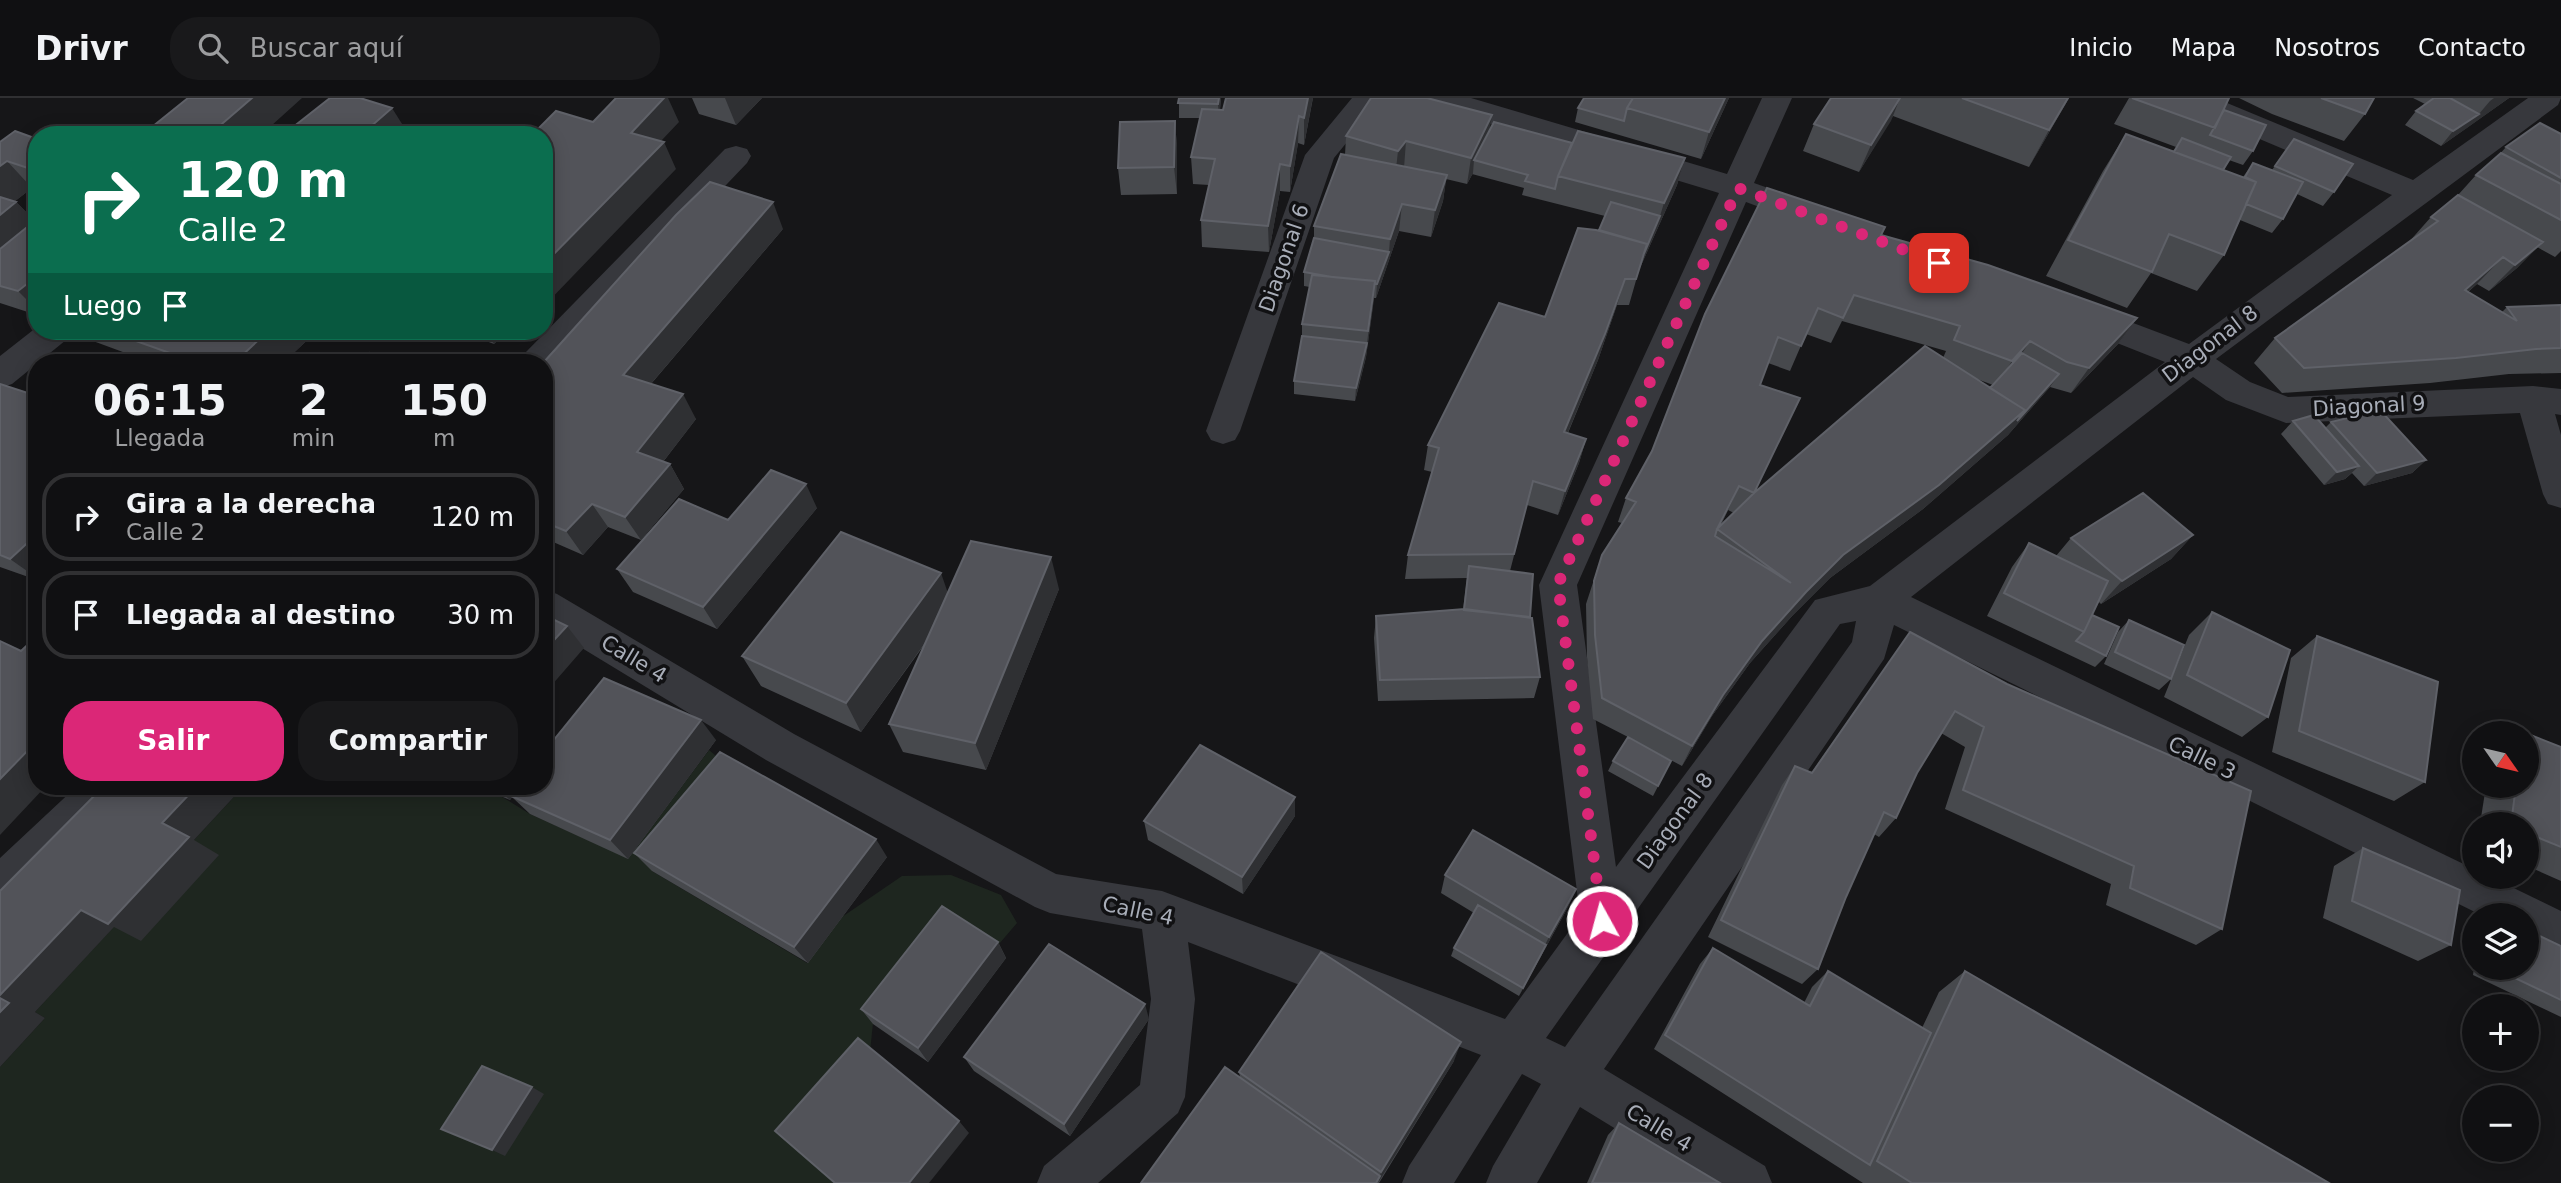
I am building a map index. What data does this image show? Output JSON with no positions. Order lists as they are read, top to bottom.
{
  "streets": {
    "street": [
      "Diagonal 6",
      "Diagonal 8",
      "Diagonal 9",
      "Calle 4",
      "Calle 3"
    ]
  },
  "crossings": [
    ["Diagonal 8", "Diagonal 9"],
    ["Diagonal 8", "Calle 4"],
    ["Diagonal 8", "Calle 3"]
  ],
  "north": "bottom right",
  "page": {
    "header": "Drivr",
    "search": "Buscar aquí",
    "nav": [
      "Inicio",
      "Mapa",
      "Nosotros",
      "Contacto"
    ],
    "turn": ["120 m", "Calle 2"],
    "then": "Luego",
    "eta": [
      "06:15",
      "Llegada",
      "2",
      "min",
      "150",
      "m"
    ],
    "list": [
      {
        "name": "Gira a la derecha",
        "note": "Calle 2",
        "value": "120 m"
      },
      {
        "name": "Llegada al destino",
        "value": "30 m"
      }
    ],
    "buttons": ["Salir", "Compartir"],
    "map_buttons": ["+", "−"]
  }
}
